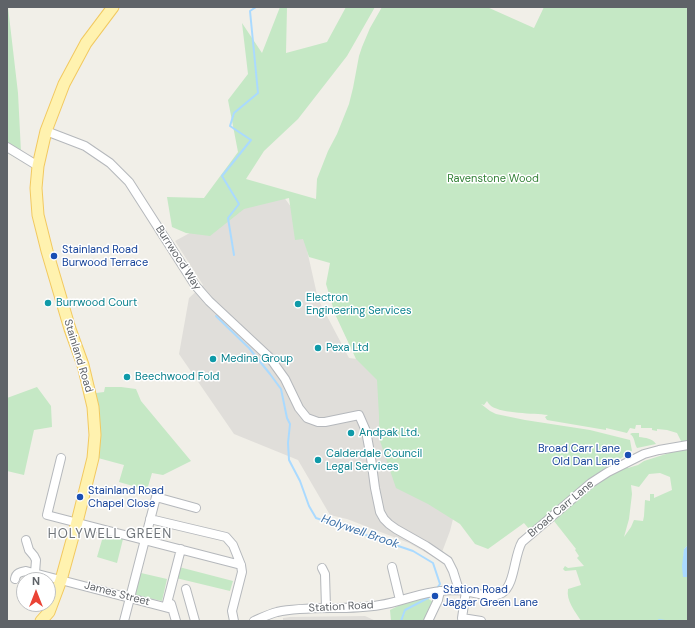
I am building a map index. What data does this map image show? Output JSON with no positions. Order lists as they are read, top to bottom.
{
  "streets": {
    "main road": ["Stainland Road"],
    "street": [
      "Burrwood Way",
      "Broad Carr Lane",
      "James Street",
      "Station Road"
    ]
  },
  "crossings": [
    ["Burrwood Way", "Stainland Road"],
    ["Burrwood Way", "Broad Carr Lane"],
    ["Stainland Road", "James Street"],
    ["Broad Carr Lane", "Station Road"]
  ],
  "districts": ["HOLYWELL GREEN"],
  "water": ["Holywell Brook"],
  "parks": ["Ravenstone Wood"],
  "places": [
    "Stainland Road Burwood Terrace",
    "Burrwood Court",
    "Electron Engineering Services",
    "Pexa Ltd",
    "Medina Group",
    "Beechwood Fold",
    "Andpak Ltd.",
    "Broad Carr Lane Old Dan Lane",
    "Calderdale Council Legal Services",
    "Stainland Road Chapel Close",
    "Station Road Jagger Green Lane"
  ],
  "north": "top"
}
